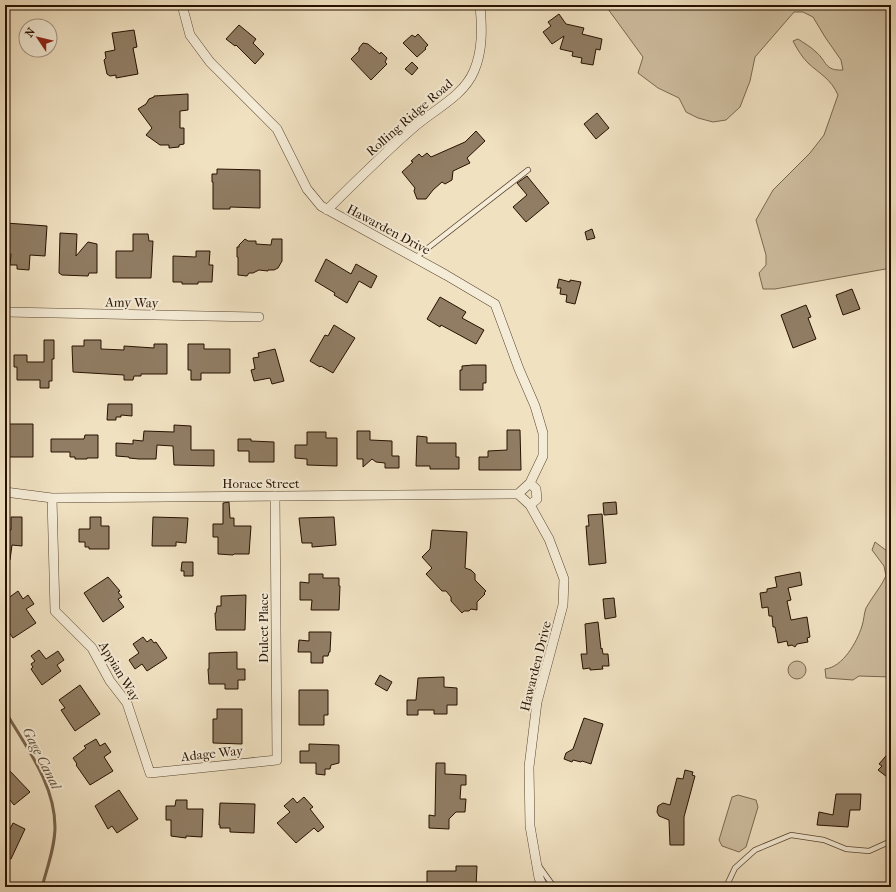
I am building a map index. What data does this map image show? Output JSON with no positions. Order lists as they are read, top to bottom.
{
  "streets": {
    "street": [
      "Rolling Ridge Road",
      "Hawarden Drive",
      "Amy Way",
      "Horace Street",
      "Dulcet Place",
      "Appian Way",
      "Adage Way"
    ]
  },
  "crossings": [
    ["Rolling Ridge Road", "Hawarden Drive"],
    ["Hawarden Drive", "Horace Street"],
    ["Horace Street", "Dulcet Place"],
    ["Horace Street", "Appian Way"],
    ["Dulcet Place", "Adage Way"],
    ["Appian Way", "Adage Way"]
  ],
  "water": ["Gage Canal"],
  "north": "top left"
}
